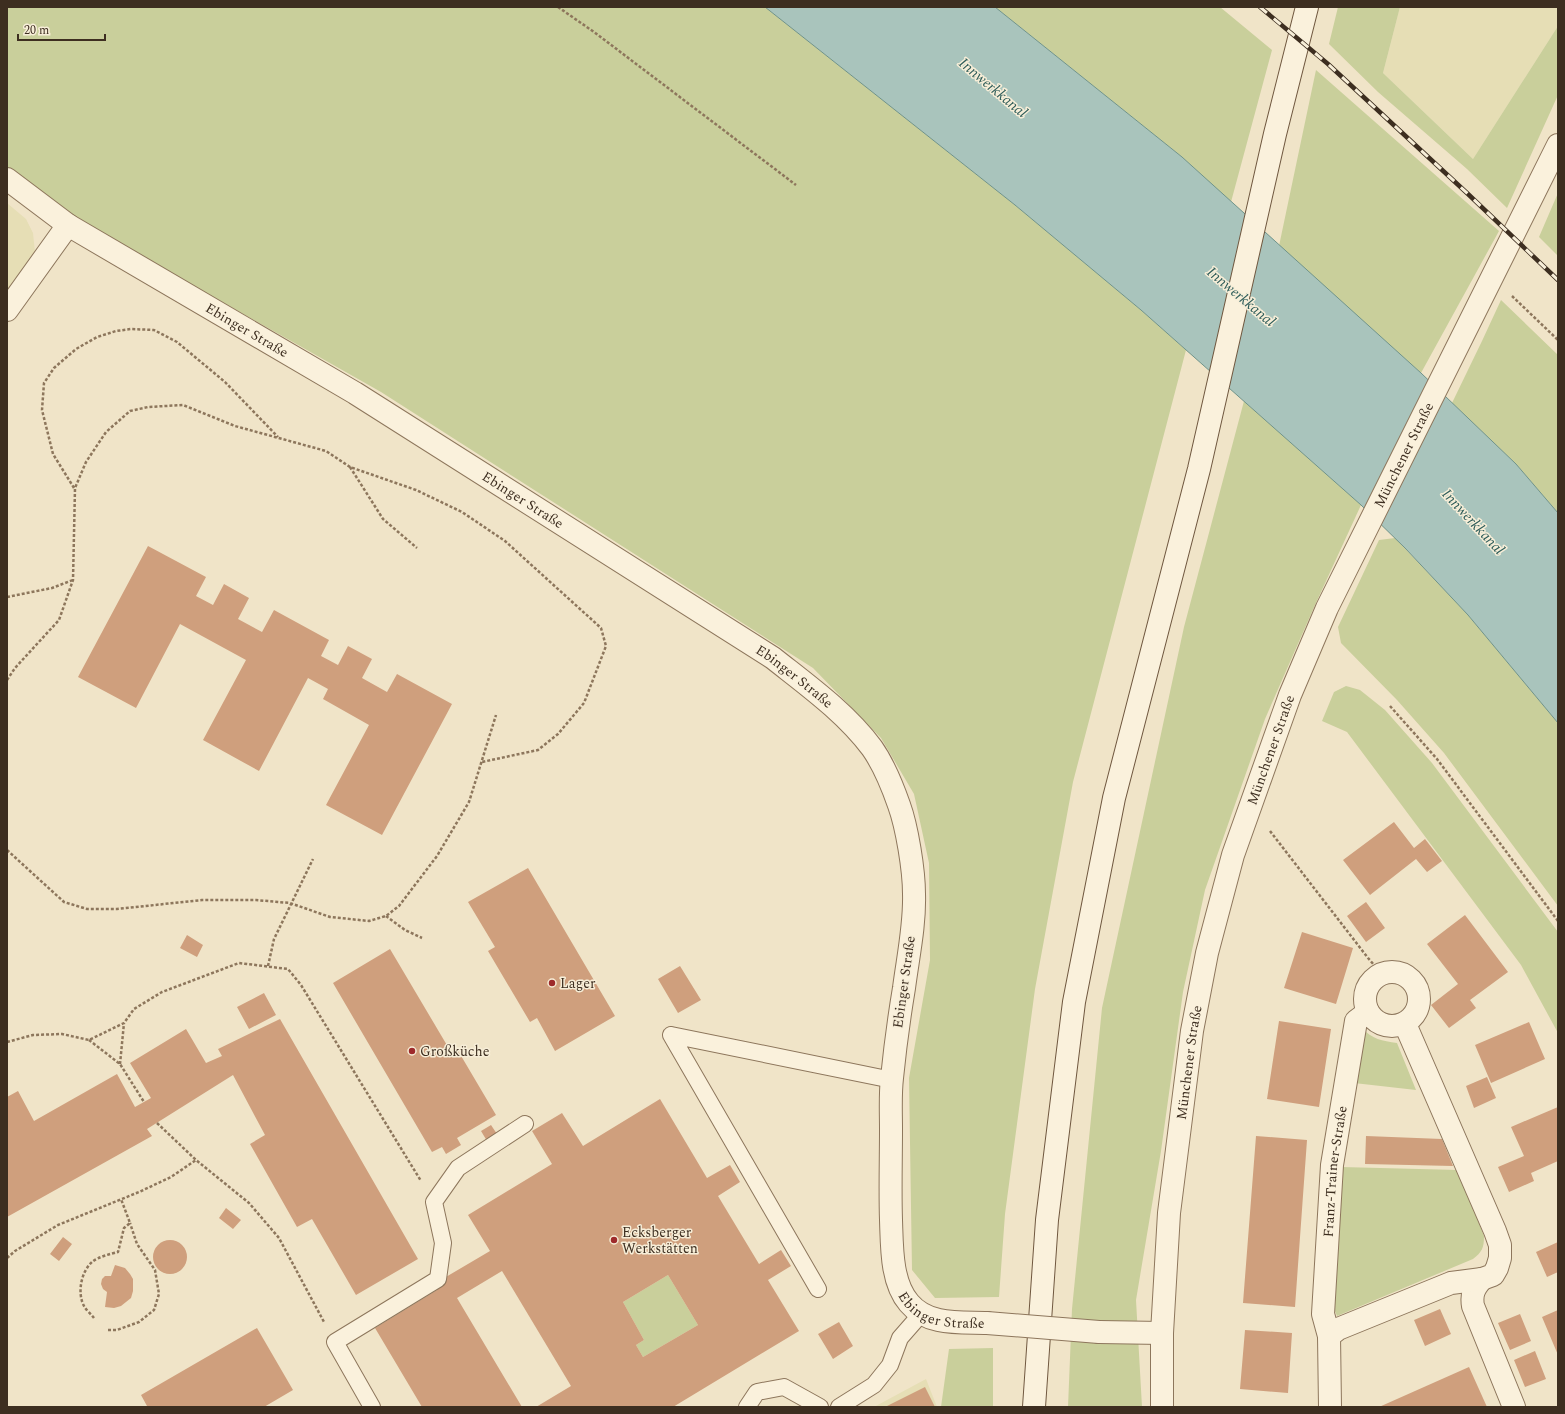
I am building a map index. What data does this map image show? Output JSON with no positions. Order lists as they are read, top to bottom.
{
  "streets": {
    "street": ["Ebinger Straße", "Münchener Straße", "Franz-Trainer-Straße"]
  },
  "crossings": [
    ["Ebinger Straße", "Münchener Straße"]
  ],
  "water": ["Innwerkkanal"],
  "places": ["Lager", "Großküche", "Ecksberger Werkstätten"],
  "scale_bar": "20 m"
}
